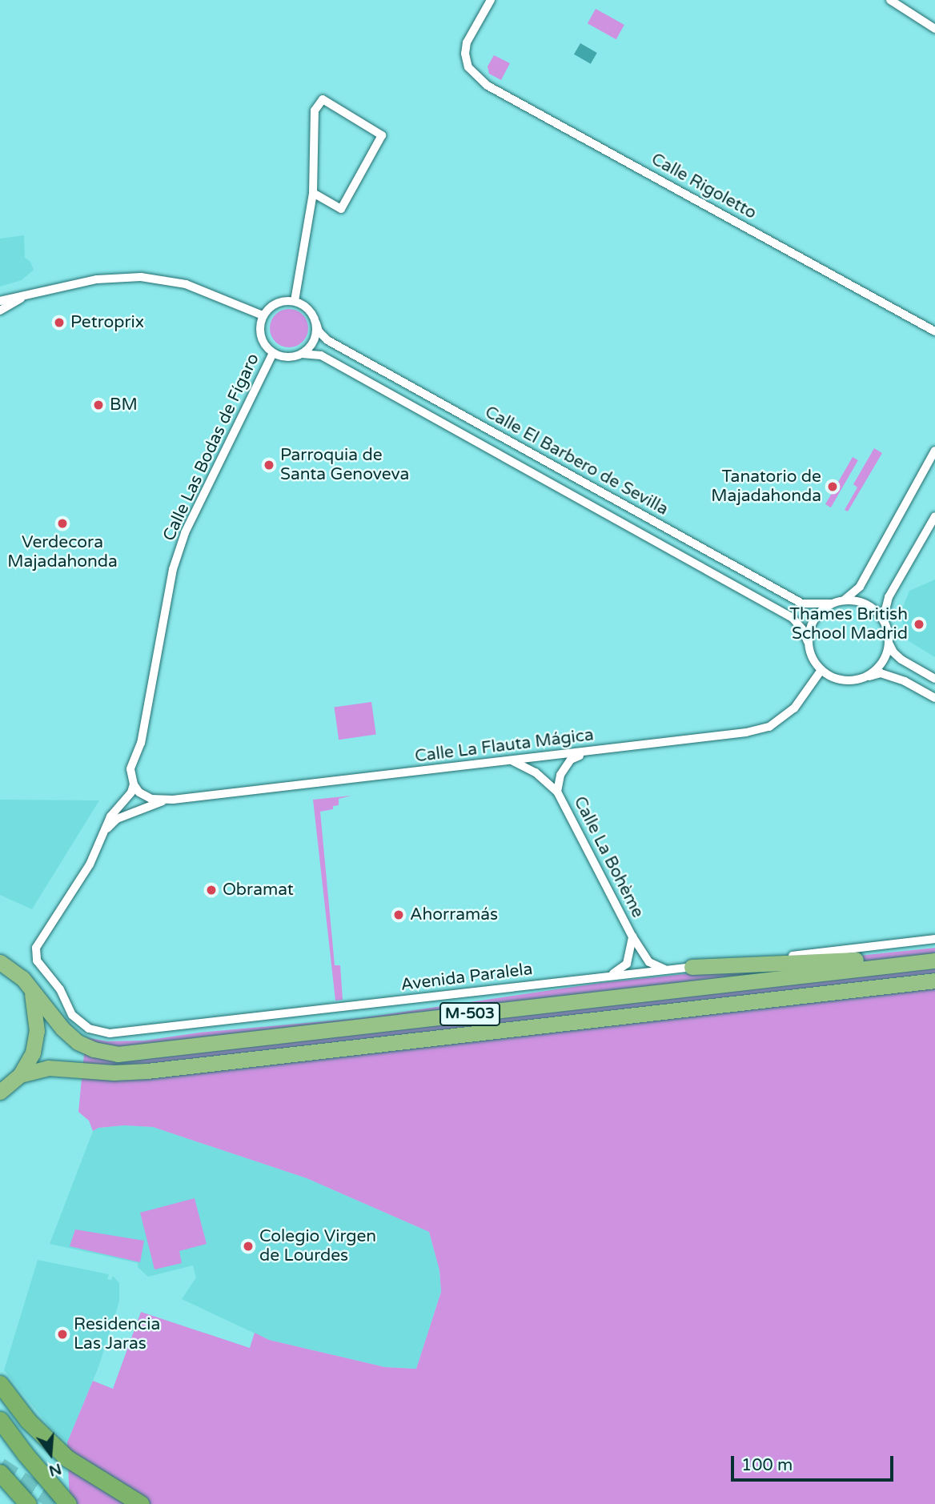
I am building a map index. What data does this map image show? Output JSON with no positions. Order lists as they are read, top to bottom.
{
  "streets": {
    "highway": ["M-503"],
    "street": [
      "Calle Rigoletto",
      "Calle Las Bodas de Fígaro",
      "Calle El Barbero de Sevilla",
      "Calle La Flauta Mágica",
      "Calle La Bohème",
      "Avenida Paralela"
    ]
  },
  "crossings": [
    ["Calle Las Bodas de Fígaro", "Calle El Barbero de Sevilla"],
    ["Calle El Barbero de Sevilla", "Calle La Flauta Mágica"],
    ["Calle La Flauta Mágica", "Calle La Bohème"],
    ["Calle La Bohème", "Avenida Paralela"]
  ],
  "places": [
    "Petroprix",
    "BM",
    "Parroquia de Santa Genoveva",
    "Tanatorio de Majadahonda",
    "Verdecora Majadahonda",
    "Thames British School Madrid",
    "Obramat",
    "Ahorramás",
    "Colegio Virgen de Lourdes",
    "Residencia Las Jaras"
  ],
  "scale_bar": "100 m",
  "north": "bottom"
}
